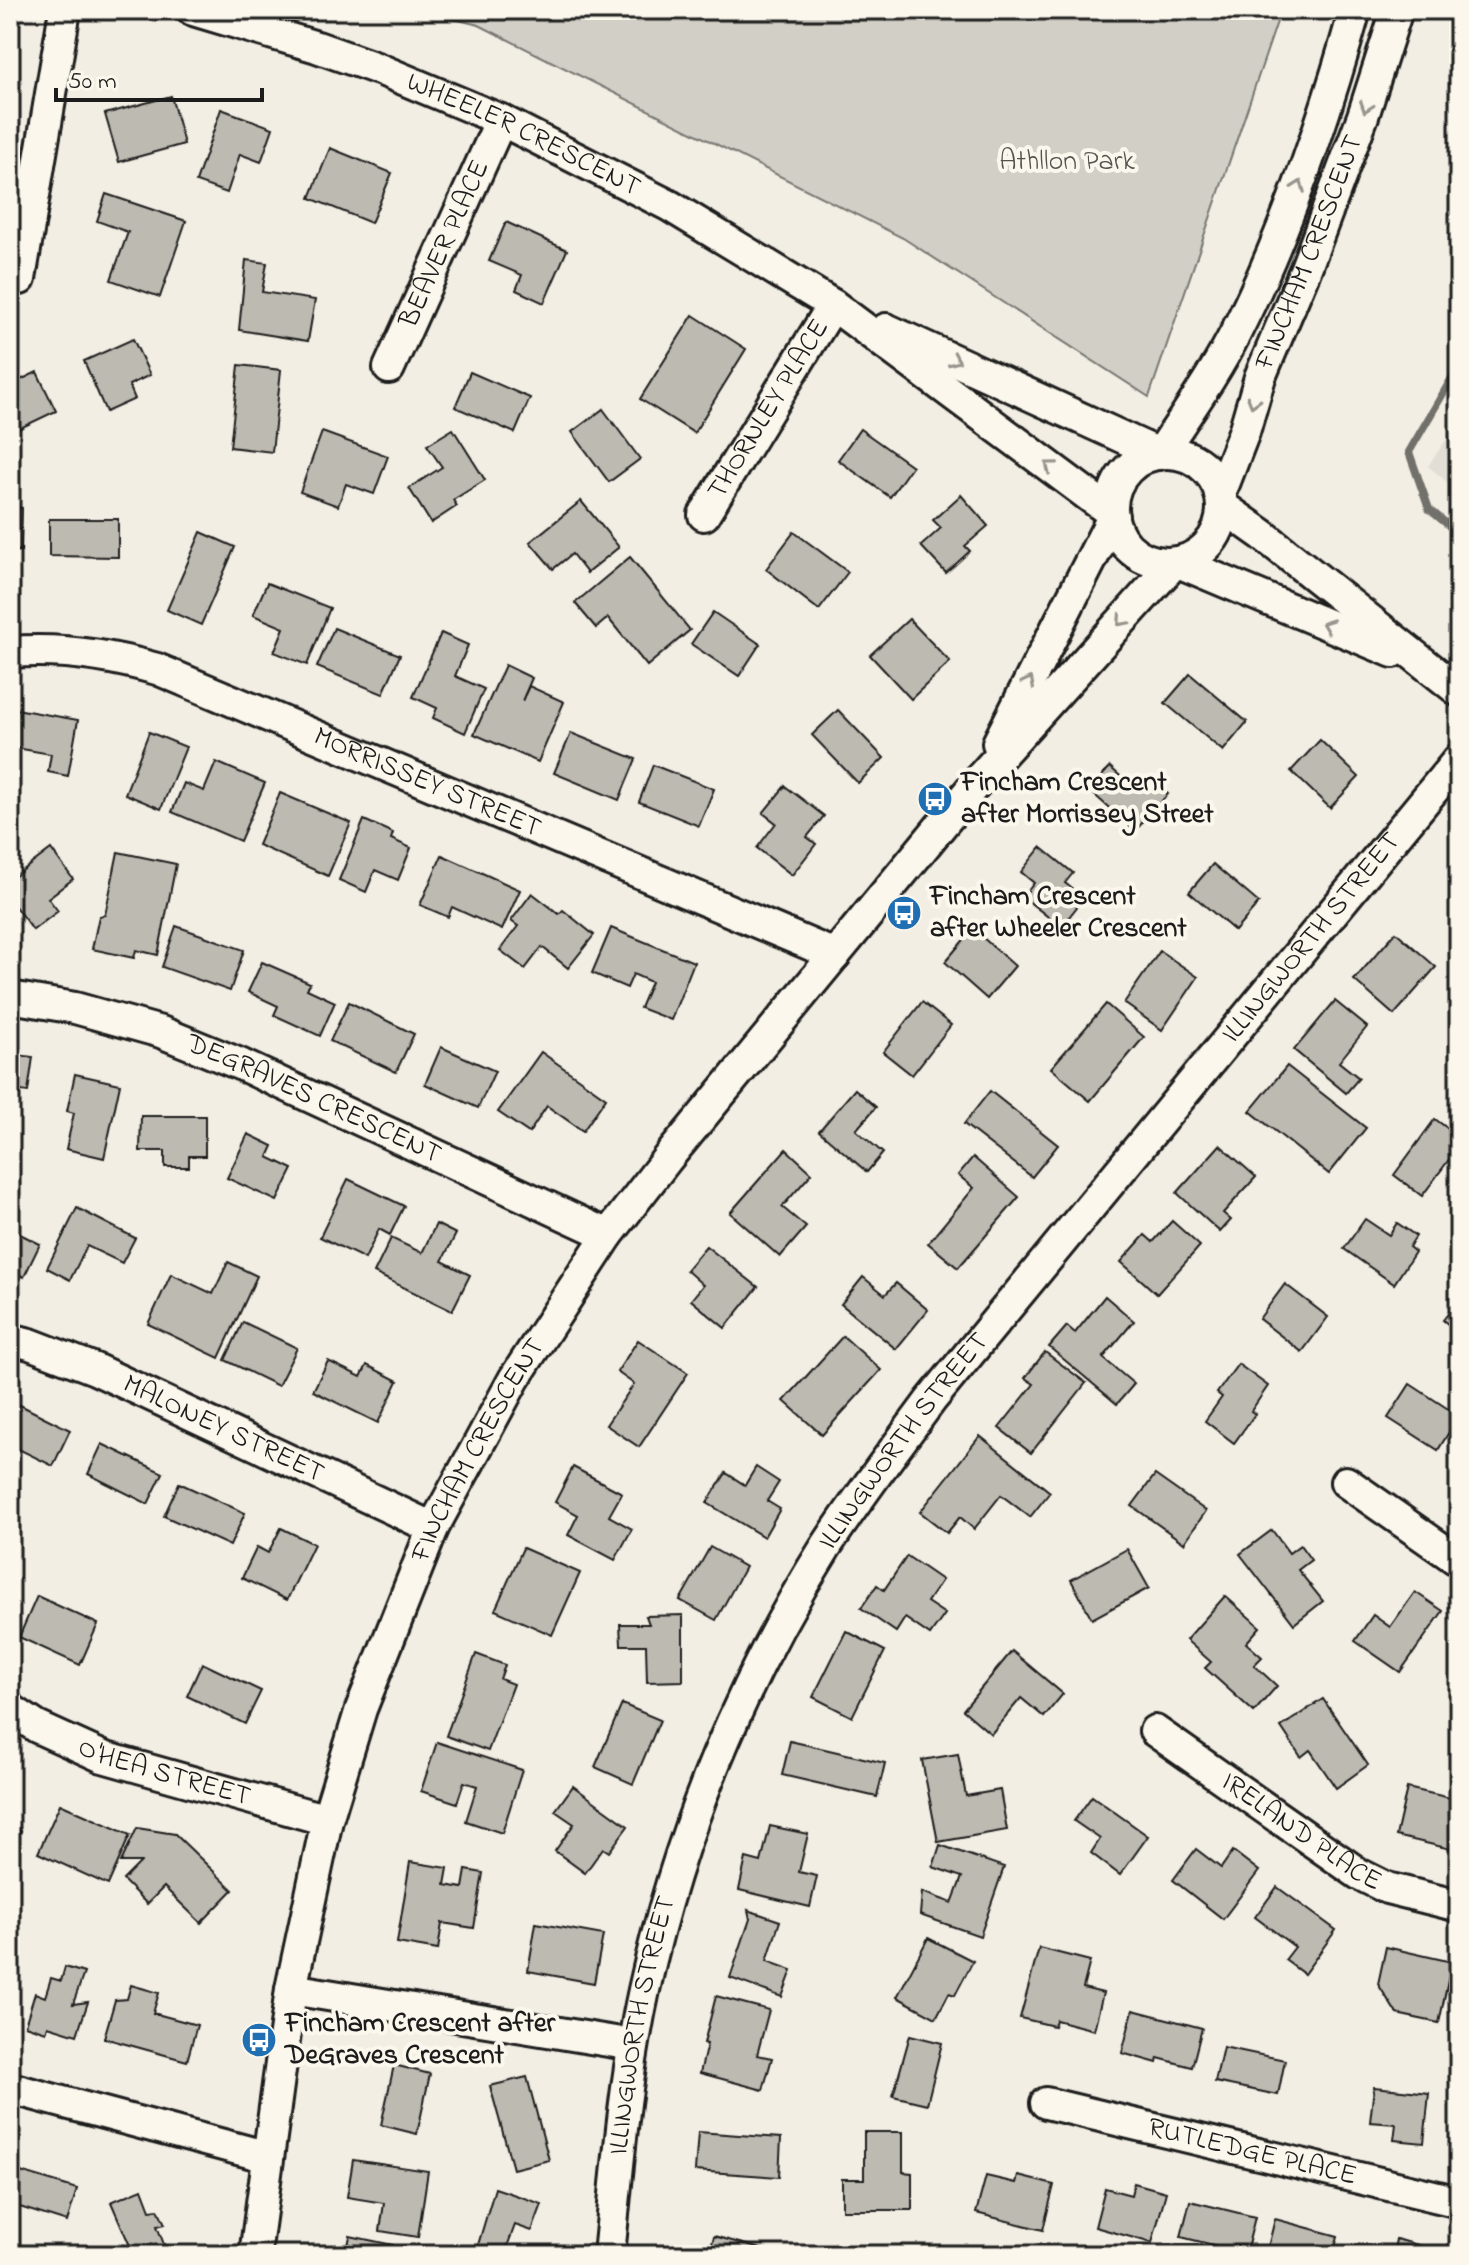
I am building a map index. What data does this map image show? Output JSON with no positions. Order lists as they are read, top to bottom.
{
  "streets": {
    "street": [
      "WHEELER CRESCENT",
      "BEAVER PLACE",
      "FINCHAM CRESCENT",
      "THORNLEY PLACE",
      "MORRISSEY STREET",
      "ILLINGWORTH STREET",
      "DEGRAVES CRESCENT",
      "MALONEY STREET",
      "O'HEA STREET",
      "IRELAND PLACE",
      "RUTLEDGE PLACE"
    ]
  },
  "crossings": [
    ["WHEELER CRESCENT", "BEAVER PLACE"],
    ["WHEELER CRESCENT", "FINCHAM CRESCENT"],
    ["WHEELER CRESCENT", "THORNLEY PLACE"],
    ["FINCHAM CRESCENT", "MORRISSEY STREET"],
    ["FINCHAM CRESCENT", "DEGRAVES CRESCENT"],
    ["FINCHAM CRESCENT", "MALONEY STREET"],
    ["FINCHAM CRESCENT", "O'HEA STREET"]
  ],
  "parks": ["Athllon Park"],
  "places": {
    "bus stop": ["Fincham Crescent after Morrissey Street", "Fincham Crescent after Wheeler Crescent", "Fincham Crescent after DeGraves Crescent"]
  },
  "scale_bar": "50 m"
}
